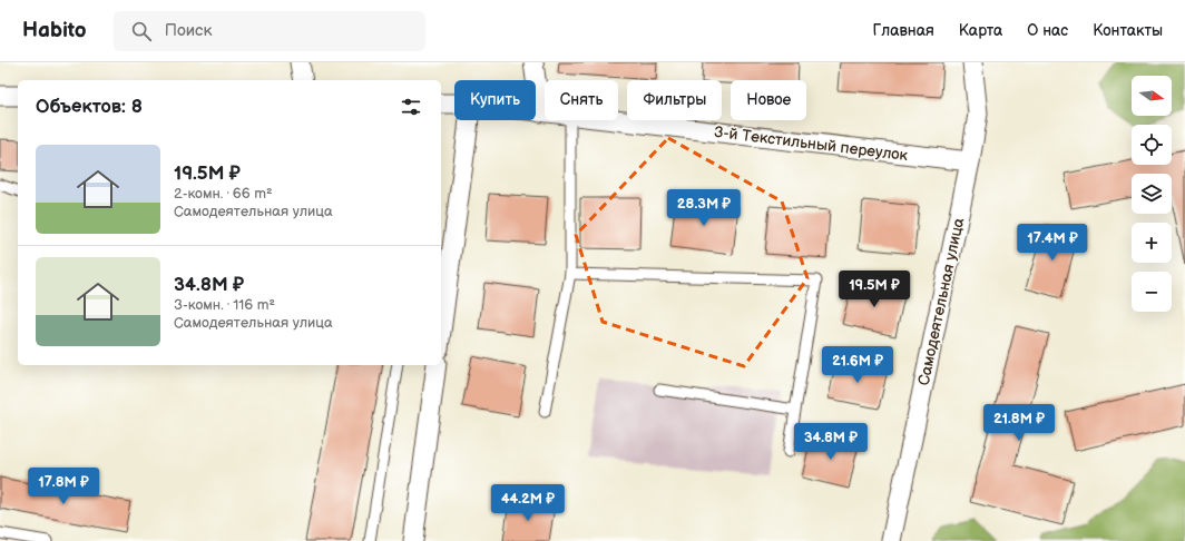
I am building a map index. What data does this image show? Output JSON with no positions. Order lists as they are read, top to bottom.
{
  "streets": {
    "street": ["3-й Текстильный переулок", "Самодеятельная улица"]
  },
  "crossings": [
    ["3-й Текстильный переулок", "Самодеятельная улица"]
  ],
  "north": "right",
  "page": {
    "header": "Habito",
    "search": "Поиск",
    "nav": [
      "Главная",
      "Карта",
      "О нас",
      "Контакты"
    ],
    "map_buttons": ["+", "−"],
    "chip": [
      "Купить",
      "Снять",
      "Фильтры",
      "Новое"
    ],
    "heading": "Объектов: 8",
    "list": [
      {
        "name": "19.5M ₽",
        "note": "2-комн. · 66 m² · Самодеятельная улица"
      },
      {
        "name": "34.8M ₽",
        "note": "3-комн. · 116 m² · Самодеятельная улица"
      }
    ],
    "price": [
      "28.3M ₽",
      "17.4M ₽",
      "19.5M ₽",
      "21.6M ₽",
      "21.8M ₽",
      "34.8M ₽",
      "17.8M ₽",
      "44.2M ₽"
    ]
  }
}
